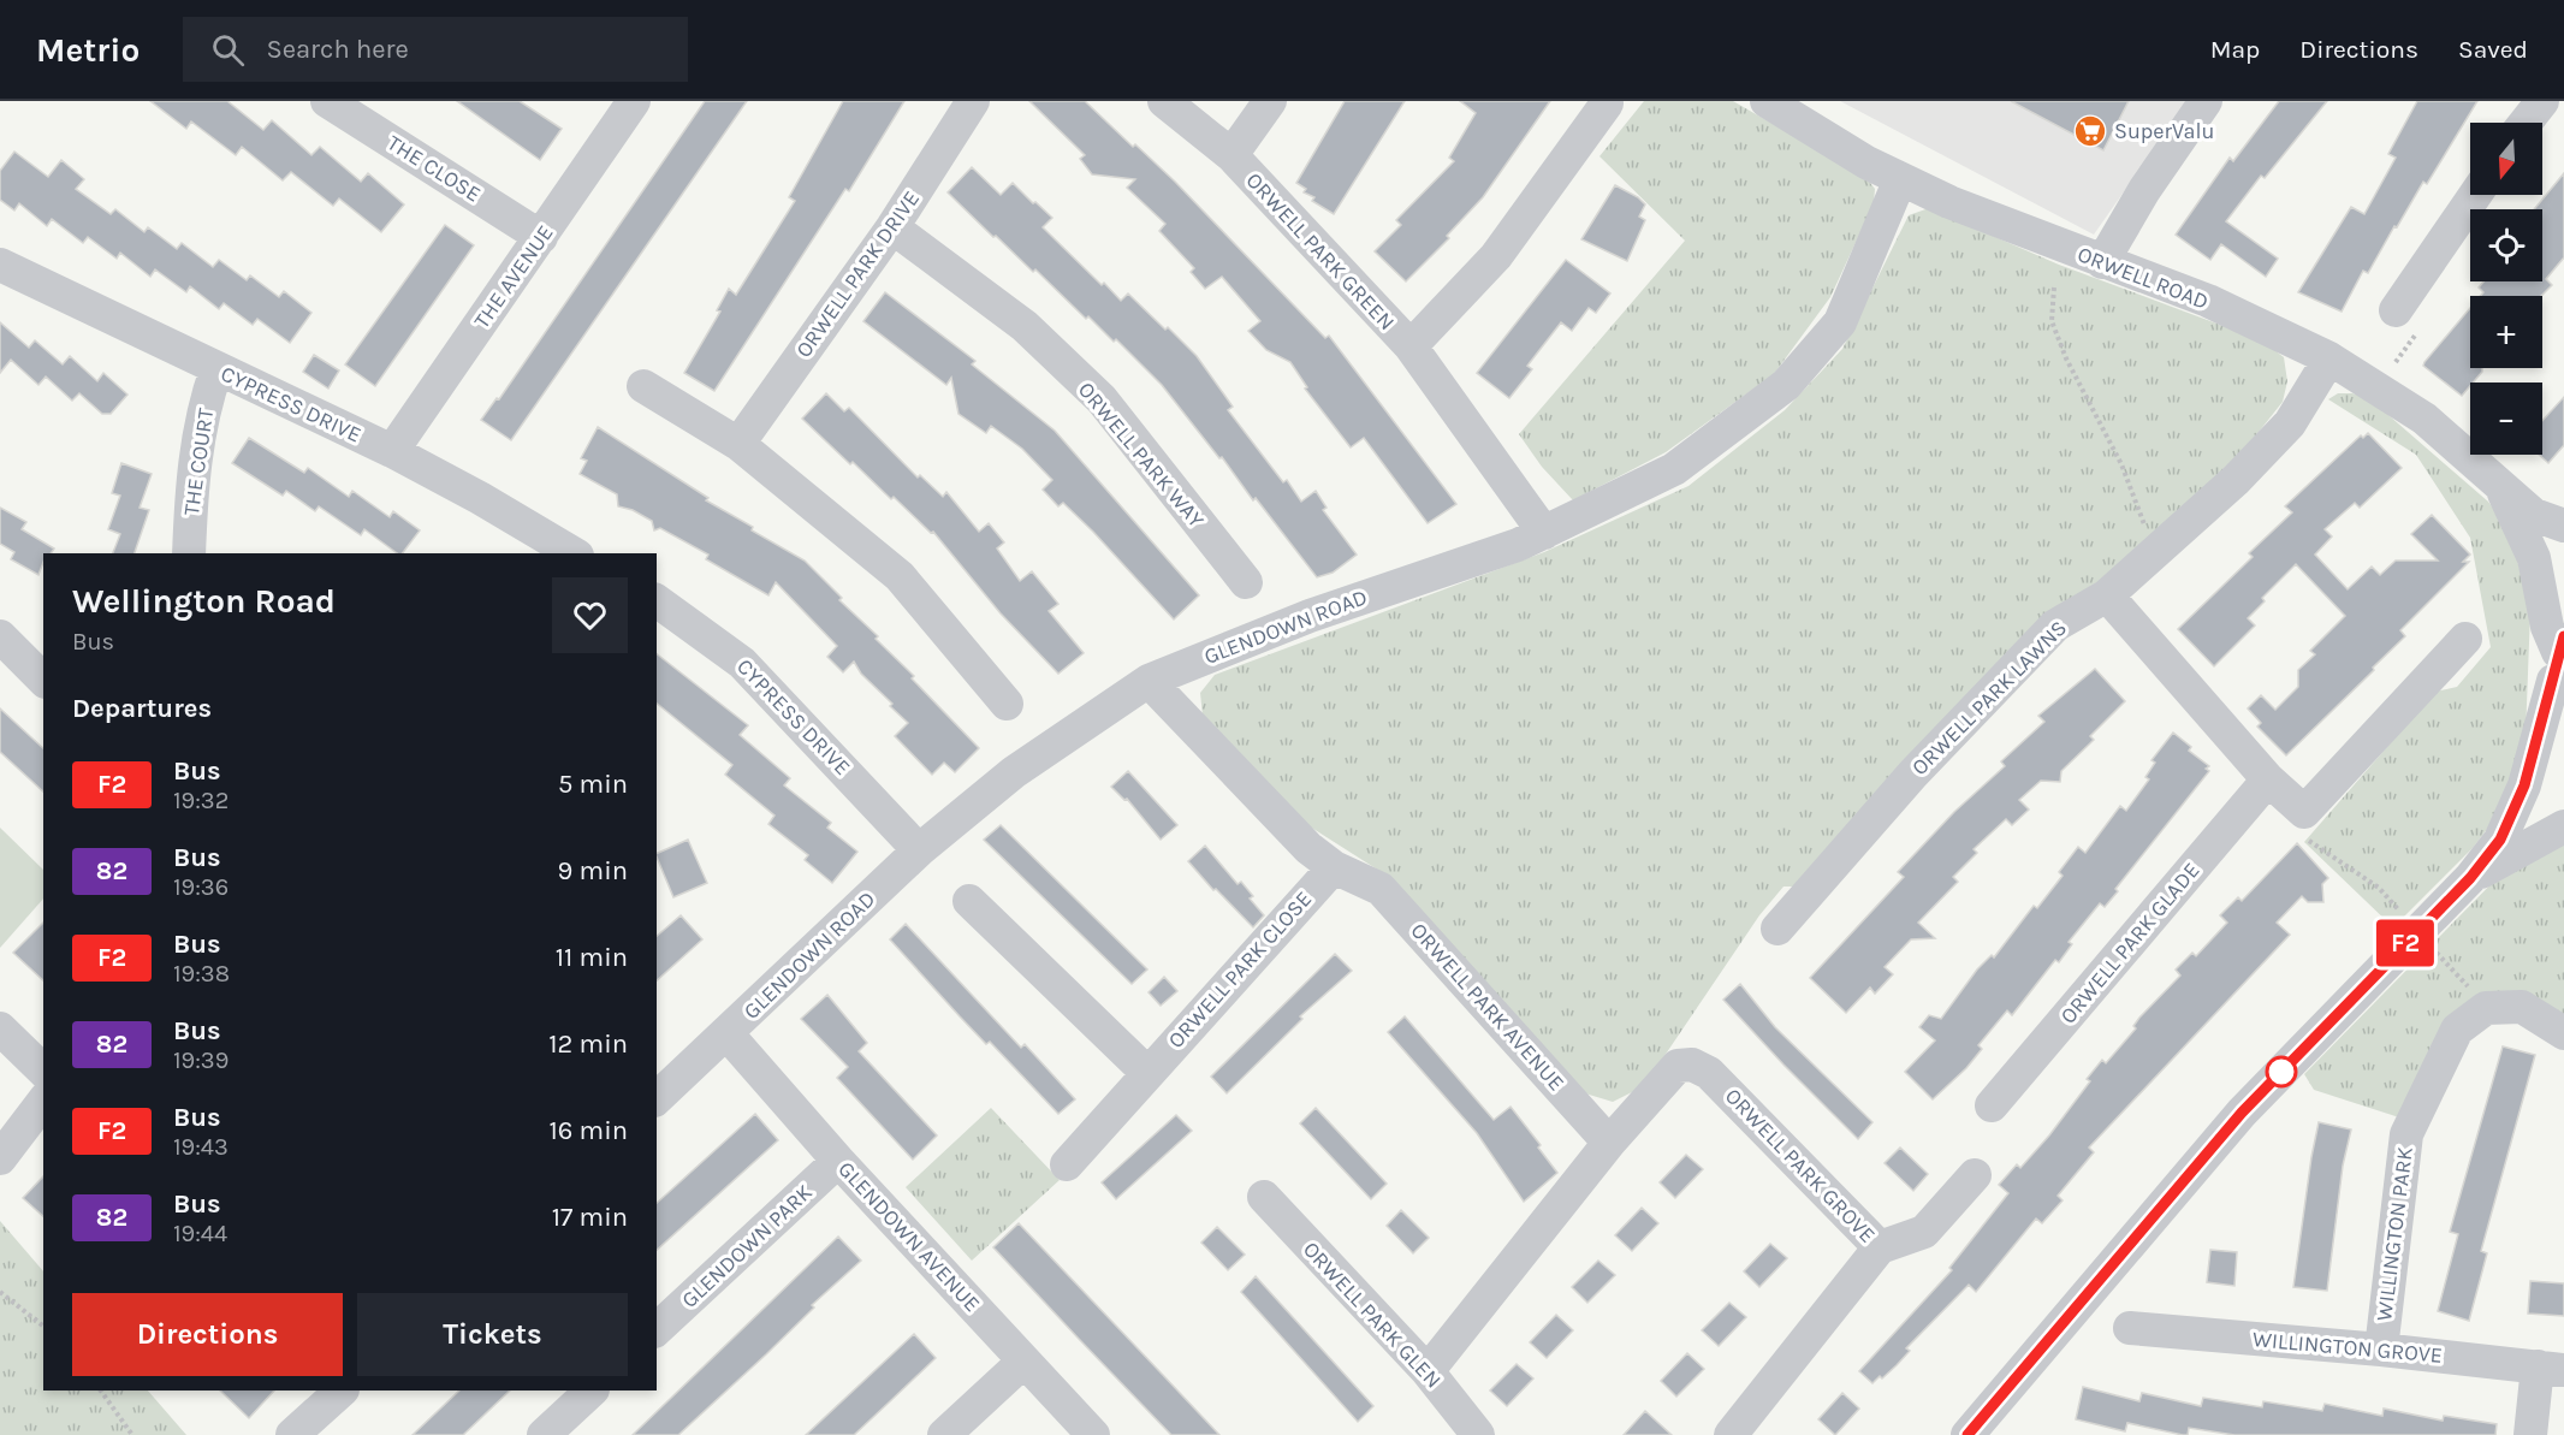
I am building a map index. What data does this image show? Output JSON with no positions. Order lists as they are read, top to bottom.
{
  "streets": {
    "street": [
      "THE CLOSE",
      "ORWELL PARK GREEN",
      "ORWELL PARK DRIVE",
      "THE AVENUE",
      "ORWELL ROAD",
      "CYPRESS DRIVE",
      "ORWELL PARK WAY",
      "THE COURT",
      "GLENDOWN ROAD",
      "ORWELL PARK LAWNS",
      "ORWELL PARK GLADE",
      "ORWELL PARK CLOSE",
      "ORWELL PARK AVENUE",
      "ORWELL PARK GROVE",
      "WILLINGTON PARK",
      "GLENDOWN AVENUE",
      "GLENDOWN PARK",
      "ORWELL PARK GLEN",
      "WILLINGTON GROVE"
    ]
  },
  "crossings": [
    ["THE CLOSE", "THE AVENUE"],
    ["ORWELL PARK GREEN", "GLENDOWN ROAD"],
    ["ORWELL PARK DRIVE", "ORWELL PARK WAY"],
    ["THE AVENUE", "CYPRESS DRIVE"],
    ["ORWELL ROAD", "GLENDOWN ROAD"],
    ["ORWELL ROAD", "ORWELL PARK LAWNS"],
    ["CYPRESS DRIVE", "THE COURT"],
    ["CYPRESS DRIVE", "GLENDOWN ROAD"],
    ["GLENDOWN ROAD", "ORWELL PARK AVENUE"],
    ["GLENDOWN ROAD", "GLENDOWN AVENUE"],
    ["ORWELL PARK CLOSE", "ORWELL PARK AVENUE"],
    ["ORWELL PARK AVENUE", "ORWELL PARK GROVE"],
    ["WILLINGTON PARK", "WILLINGTON GROVE"],
    ["GLENDOWN AVENUE", "GLENDOWN PARK"]
  ],
  "places": {
    "supermarket": ["SuperValu"]
  },
  "lines": ["bus line F2"],
  "north": "bottom",
  "page": {
    "header": "Metrio",
    "search": "Search here",
    "nav": ["Map", "Directions", "Saved"],
    "on_map": "F2",
    "map_buttons": ["+", "−"],
    "heading": [
      ["Wellington Road", "Bus"],
      "Departures"
    ],
    "list": [
      {
        "mark": "F2",
        "name": "Bus",
        "note": "19:32",
        "value": "5 min"
      },
      {
        "mark": "82",
        "name": "Bus",
        "note": "19:36",
        "value": "9 min"
      },
      {
        "mark": "F2",
        "name": "Bus",
        "note": "19:38",
        "value": "11 min"
      },
      {
        "mark": "82",
        "name": "Bus",
        "note": "19:39",
        "value": "12 min"
      },
      {
        "mark": "F2",
        "name": "Bus",
        "note": "19:43",
        "value": "16 min"
      },
      {
        "mark": "82",
        "name": "Bus",
        "note": "19:44",
        "value": "17 min"
      }
    ],
    "buttons": ["Directions", "Tickets"]
  }
}
